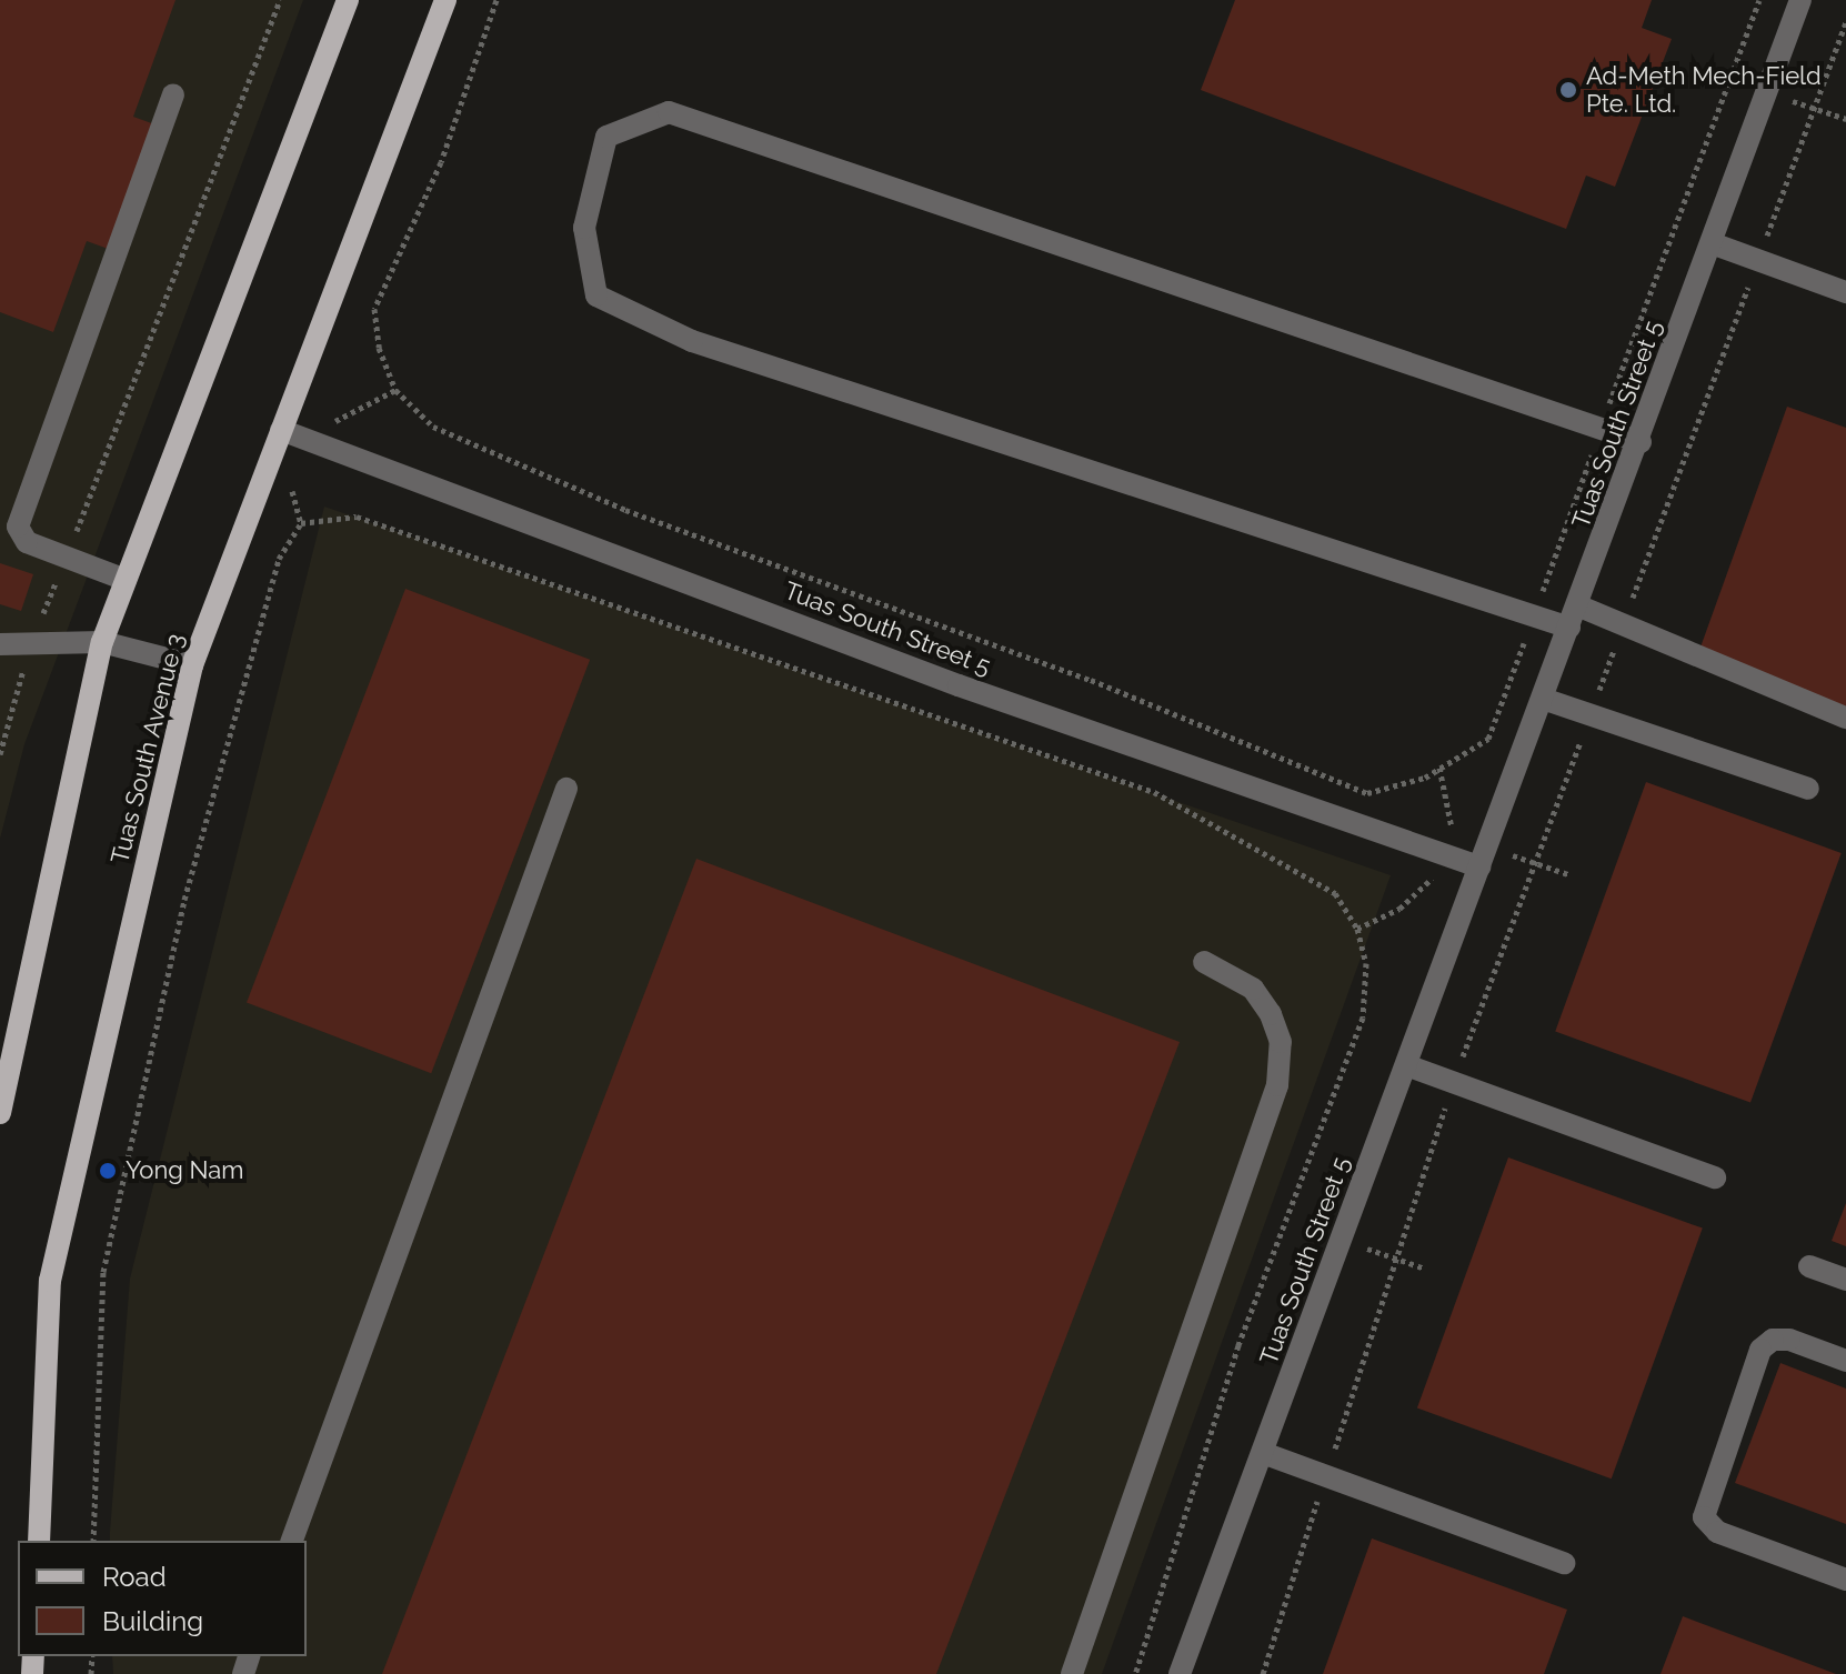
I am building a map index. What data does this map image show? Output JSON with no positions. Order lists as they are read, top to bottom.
{
  "streets": {
    "main road": ["Tuas South Avenue 3"],
    "street": ["Tuas South Street 5"]
  },
  "crossings": [
    ["Tuas South Street 5", "Tuas South Avenue 3"]
  ],
  "places": ["Ad-Meth Mech-Field Pte. Ltd.", "Yong Nam"],
  "legend": ["Road", "Building"]
}
